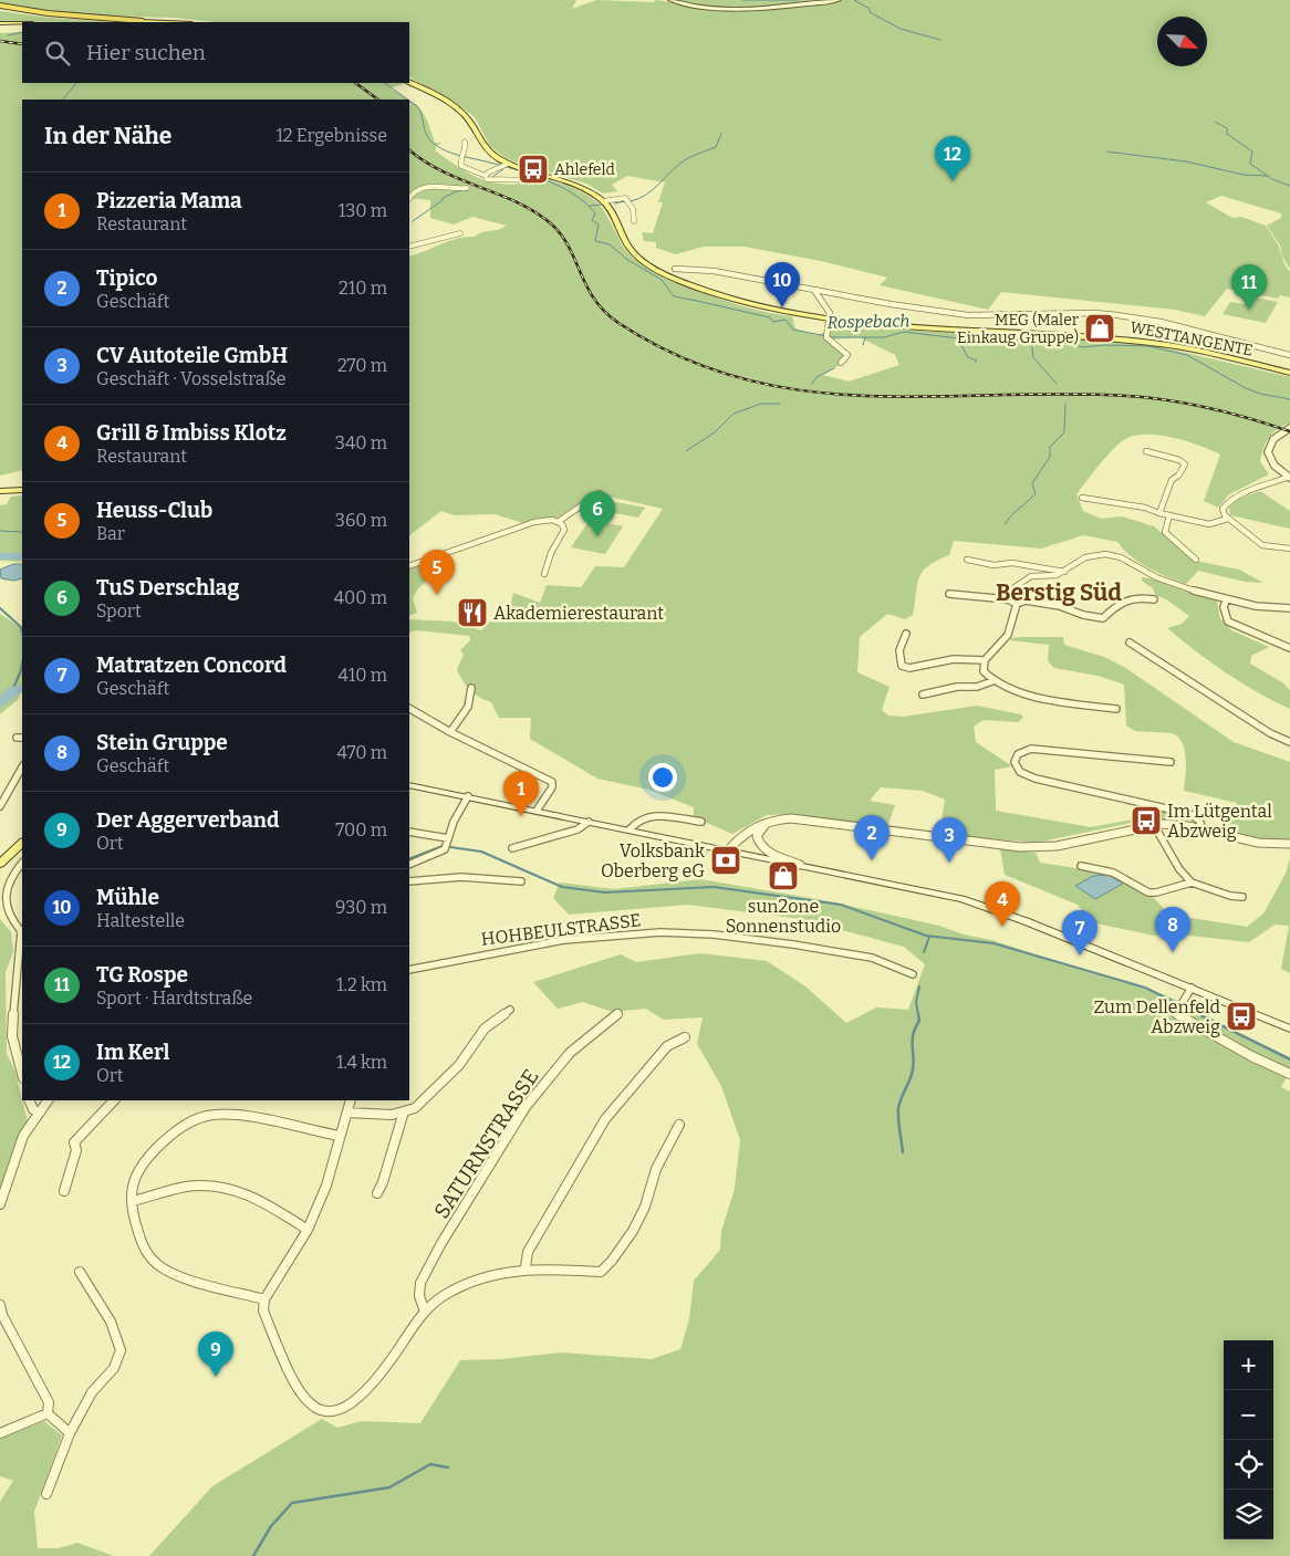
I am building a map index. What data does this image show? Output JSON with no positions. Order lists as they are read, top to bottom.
{
  "streets": {
    "main road": ["WESTTANGENTE"],
    "street": ["HOHBEULSTRASSE", "SATURNSTRASSE"]
  },
  "districts": ["Berstig Süd"],
  "water": ["Rospebach"],
  "places": {
    "bus stop": ["Ahlefeld", "Im Lütgental Abzweig", "Zum Dellenfeld Abzweig"],
    "shop": ["MEG (Maler Einkaug Gruppe)", "sun2one Sonnenstudio"],
    "restaurant": ["Akademierestaurant"],
    "bank": ["Volksbank Oberberg eG"]
  },
  "north": "bottom right",
  "page": {
    "search": "Hier suchen",
    "heading": ["In der Nähe", "12 Ergebnisse"],
    "pins": [
      "12",
      "10",
      "11",
      "6",
      "5",
      "1",
      "2",
      "3",
      "4",
      "8",
      "7",
      "9"
    ],
    "list": [
      {
        "mark": "1",
        "name": "Pizzeria Mama",
        "note": "Restaurant",
        "value": "130 m"
      },
      {
        "mark": "2",
        "name": "Tipico",
        "note": "Geschäft",
        "value": "210 m"
      },
      {
        "mark": "3",
        "name": "CV Autoteile GmbH",
        "note": "Geschäft · Vosselstraße",
        "value": "270 m"
      },
      {
        "mark": "4",
        "name": "Grill & Imbiss Klotz",
        "note": "Restaurant",
        "value": "340 m"
      },
      {
        "mark": "5",
        "name": "Heuss-Club",
        "note": "Bar",
        "value": "360 m"
      },
      {
        "mark": "6",
        "name": "TuS Derschlag",
        "note": "Sport",
        "value": "400 m"
      },
      {
        "mark": "7",
        "name": "Matratzen Concord",
        "note": "Geschäft",
        "value": "410 m"
      },
      {
        "mark": "8",
        "name": "Stein Gruppe",
        "note": "Geschäft",
        "value": "470 m"
      },
      {
        "mark": "9",
        "name": "Der Aggerverband",
        "note": "Ort",
        "value": "700 m"
      },
      {
        "mark": "10",
        "name": "Mühle",
        "note": "Haltestelle",
        "value": "930 m"
      },
      {
        "mark": "11",
        "name": "TG Rospe",
        "note": "Sport · Hardtstraße",
        "value": "1.2 km"
      },
      {
        "mark": "12",
        "name": "Im Kerl",
        "note": "Ort",
        "value": "1.4 km"
      }
    ],
    "map_buttons": ["+", "−"]
  }
}
